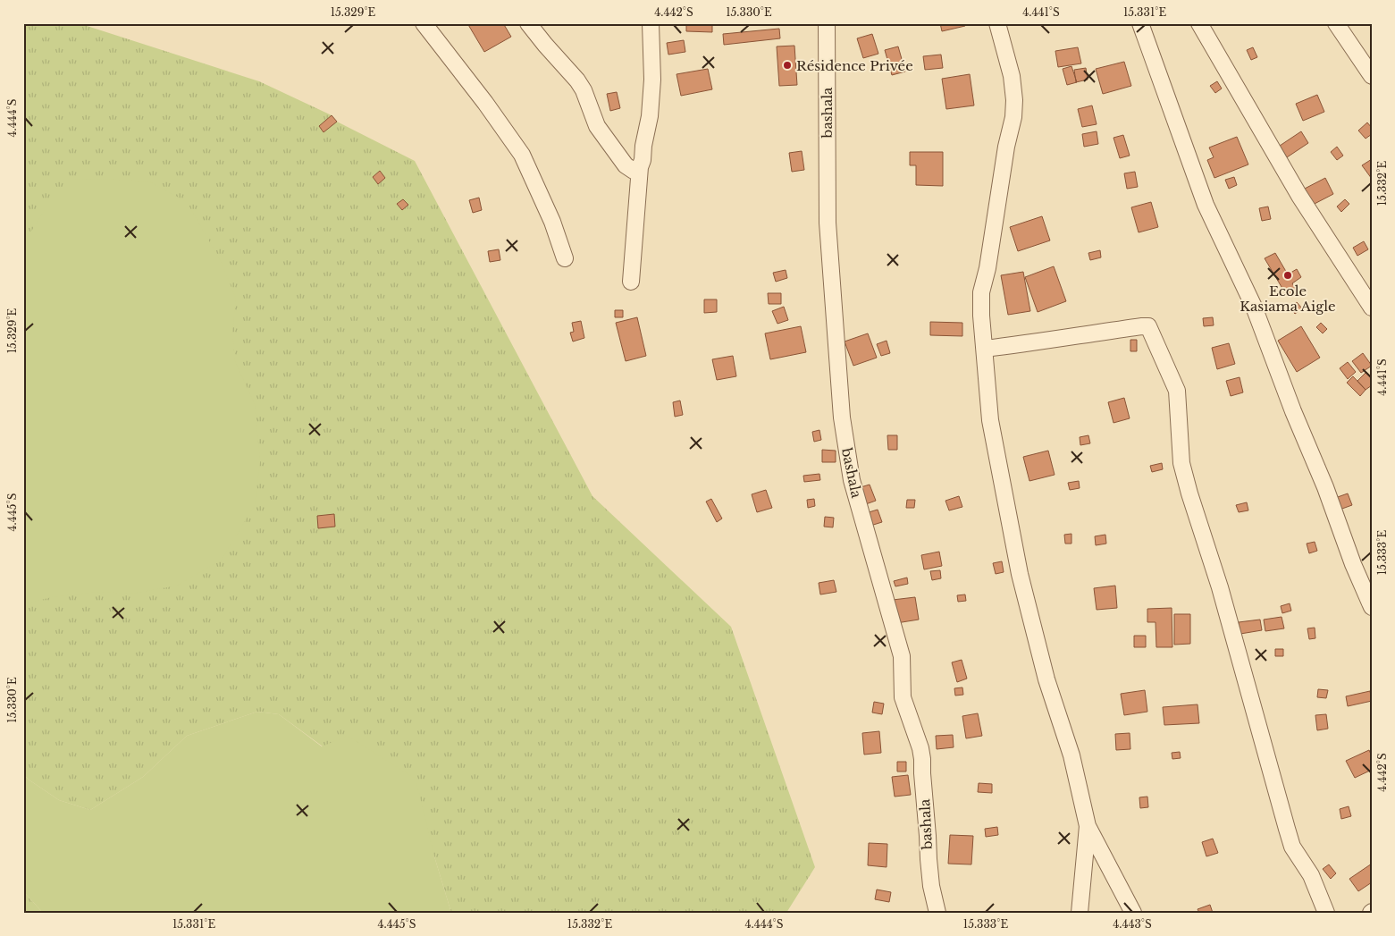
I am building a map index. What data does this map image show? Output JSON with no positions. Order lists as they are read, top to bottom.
{
  "streets": {
    "street": ["bashala"]
  },
  "places": ["Résidence Privée", "Ecole Kasiama Aigle"],
  "coordinates": [
    "15.329°E",
    "4.442°S",
    "15.330°E",
    "4.441°S",
    "15.331°E",
    "4.444°S",
    "15.332°E",
    "4.445°S",
    "15.333°E",
    "4.443°S"
  ]
}
